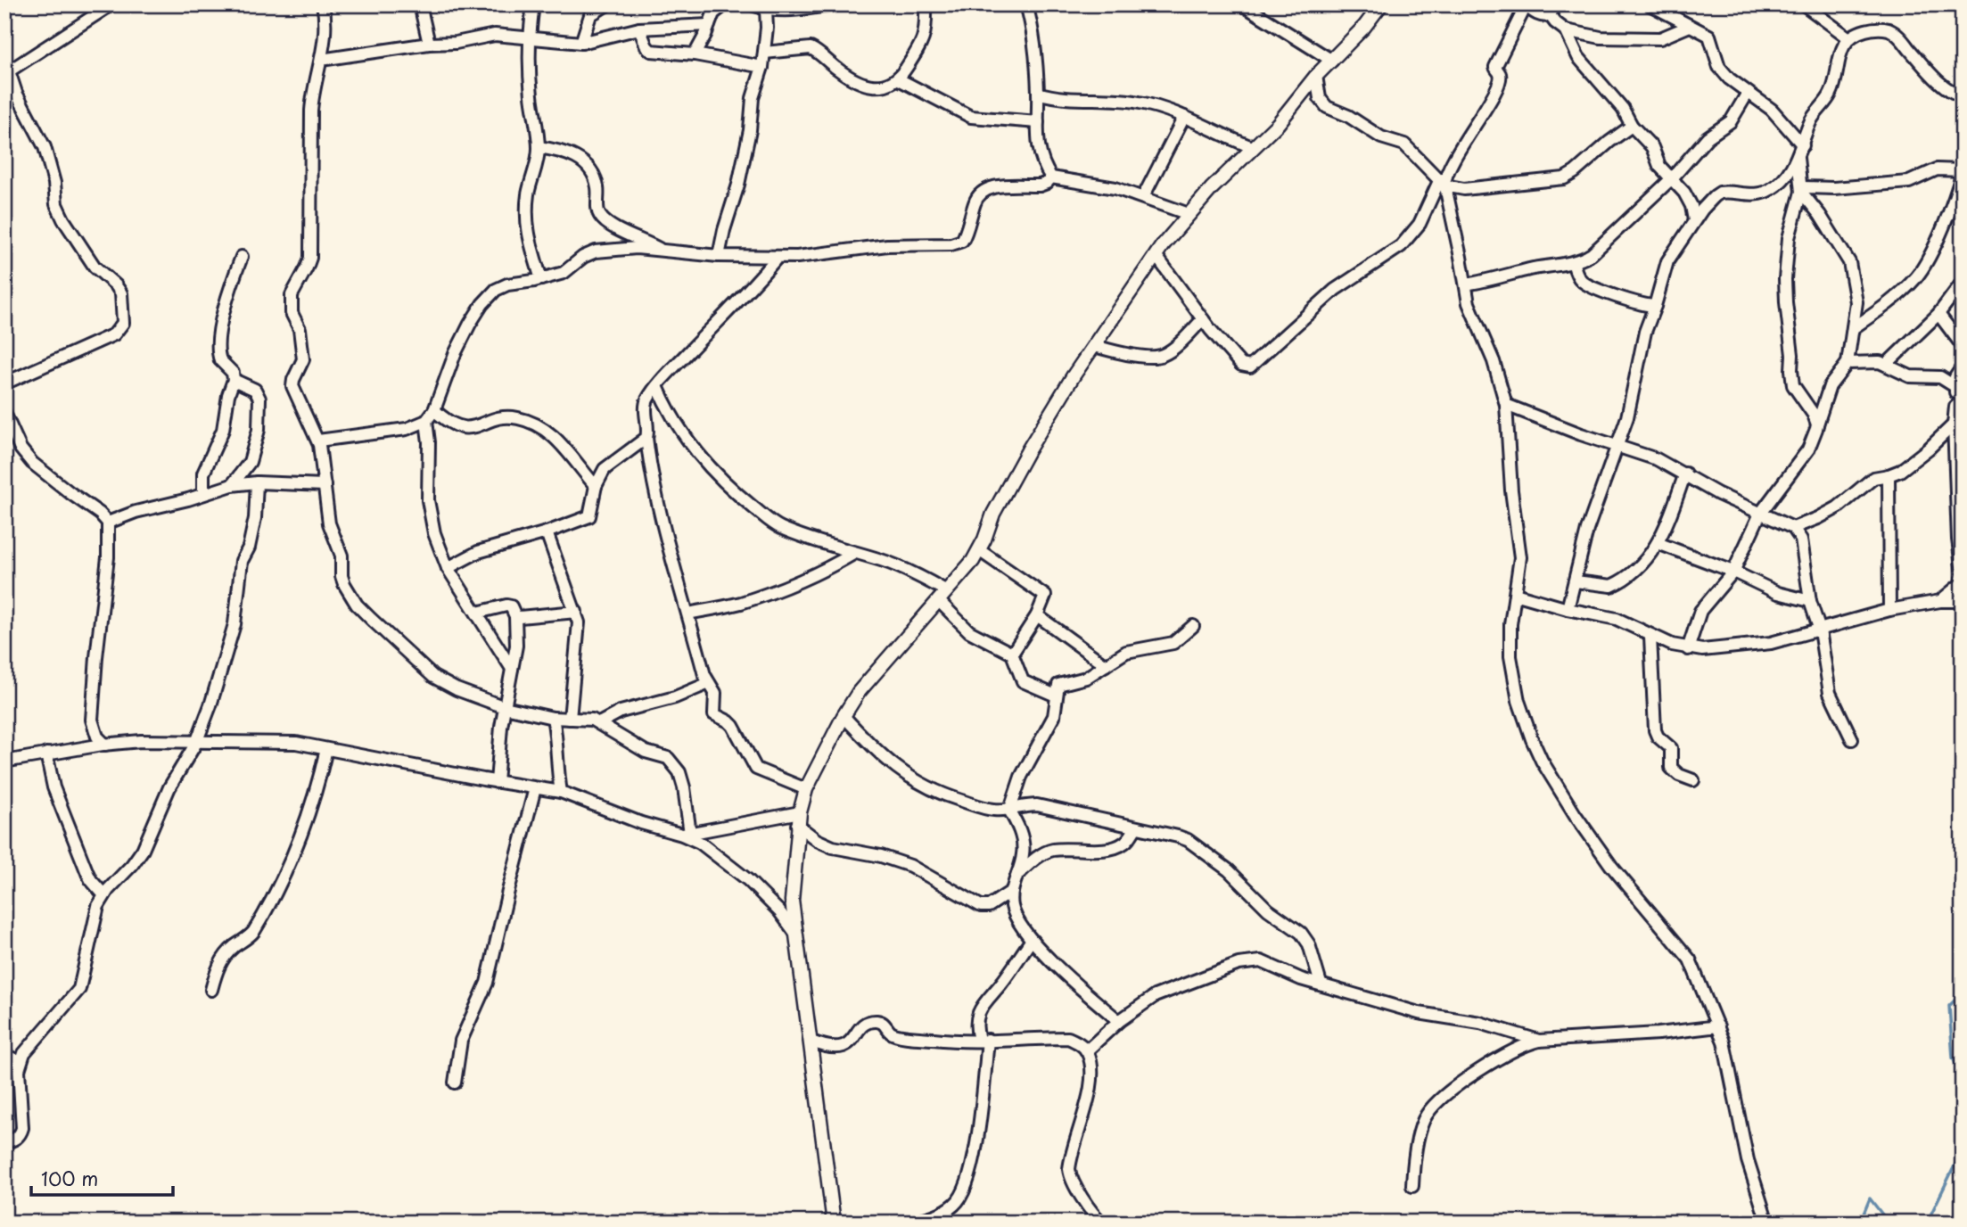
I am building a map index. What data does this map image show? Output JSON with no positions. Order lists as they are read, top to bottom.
{
  "scale_bar": "100 m"
}
